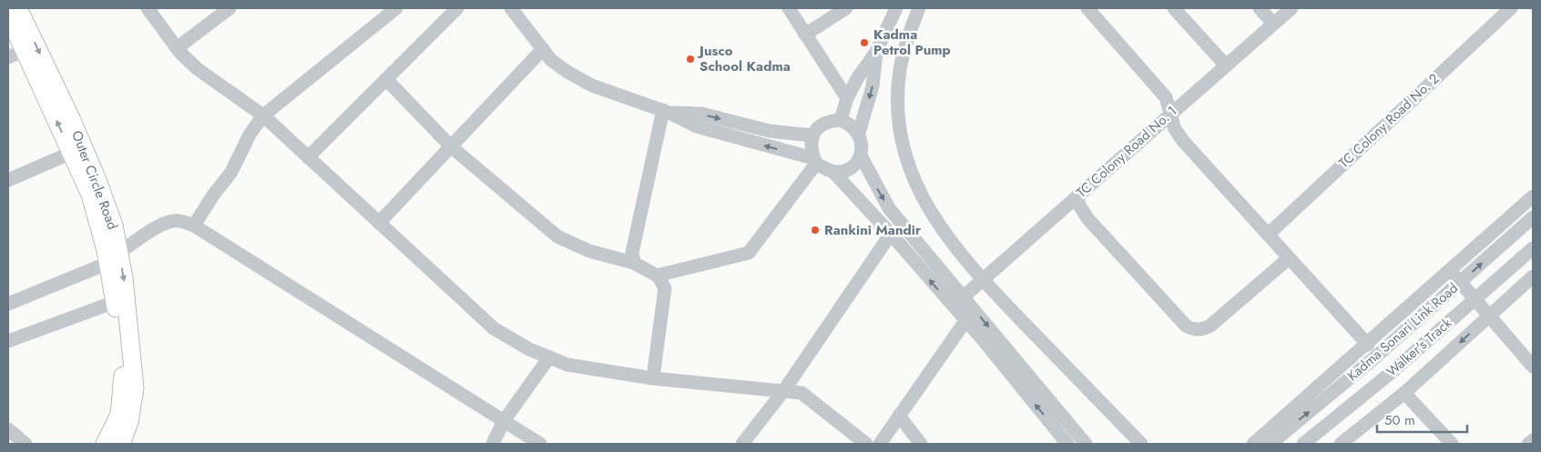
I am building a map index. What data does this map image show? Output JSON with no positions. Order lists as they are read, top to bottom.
{
  "streets": {
    "main road": ["Outer Circle Road"],
    "street": [
      "TC Colony Road No. 2",
      "TC Colony Road No. 1",
      "Kadma Sonari Link Road",
      "Walker's Track"
    ]
  },
  "places": ["Kadma Petrol Pump", "Jusco School Kadma", "Rankini Mandir"],
  "scale_bar": "50 m"
}
